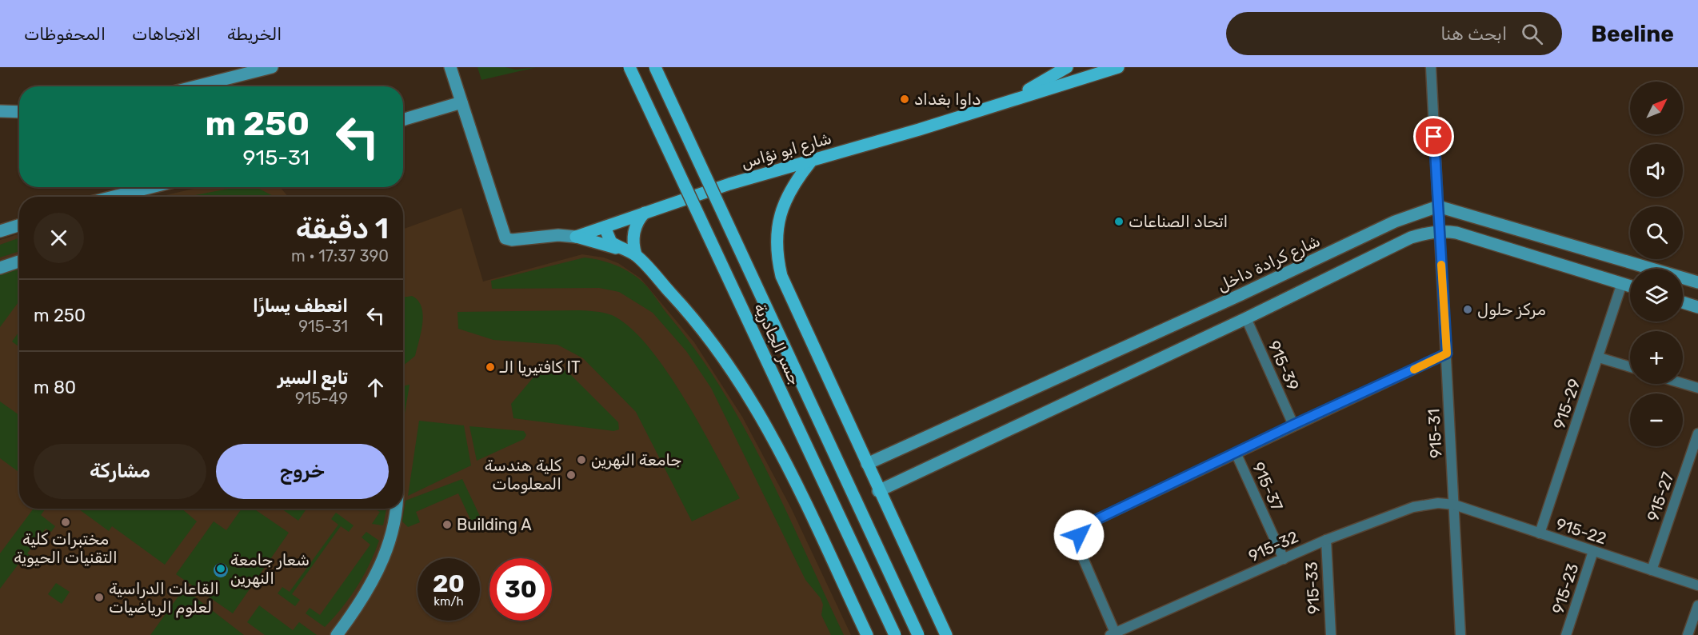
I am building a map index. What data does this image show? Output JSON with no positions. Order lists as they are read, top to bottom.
{
  "streets": {
    "main road": ["شارع ابو نؤاس", "شارع كرادة داخل", "جسر الجادرية"],
    "street": [
      "915-39",
      "915-29",
      "915-31",
      "915-37",
      "915-27",
      "915-22",
      "915-32",
      "915-33",
      "915-23"
    ]
  },
  "crossings": [
    ["شارع كرادة داخل", "915-31"],
    ["915-29", "915-22"],
    ["915-31", "915-22"],
    ["915-31", "915-32"],
    ["915-37", "915-32"],
    ["915-27", "915-22"],
    ["915-22", "915-32"],
    ["915-22", "915-23"],
    ["915-32", "915-33"]
  ],
  "places": [
    "داوا بغداد",
    "اتحاد الصناعات",
    "مركز حلول",
    "كافتيريا الـ IT",
    "جامعة النهرين",
    "كلية هندسة المعلومات",
    "مختبرات كلية التقنيات الحيوية",
    "Building A",
    "شعار جامعة النهرين",
    "القاعات الدراسية لعلوم الرياضيات"
  ],
  "north": "top right",
  "page": {
    "header": "Beeline",
    "search": "ابحث هنا",
    "nav": ["الخريطة", "الاتجاهات", "المحفوظات"],
    "map_buttons": ["+", "−"],
    "turn": ["250 m", "915-31"],
    "heading": ["1 دقيقة", "390 m · 17:37"],
    "list": [
      {
        "name": "انعطف يسارًا",
        "note": "915-31",
        "value": "250 m"
      },
      {
        "name": "تابع السير",
        "note": "915-49",
        "value": "80 m"
      }
    ],
    "buttons": ["خروج", "مشاركة"],
    "speed": "20 km/h",
    "limit": "30"
  }
}
